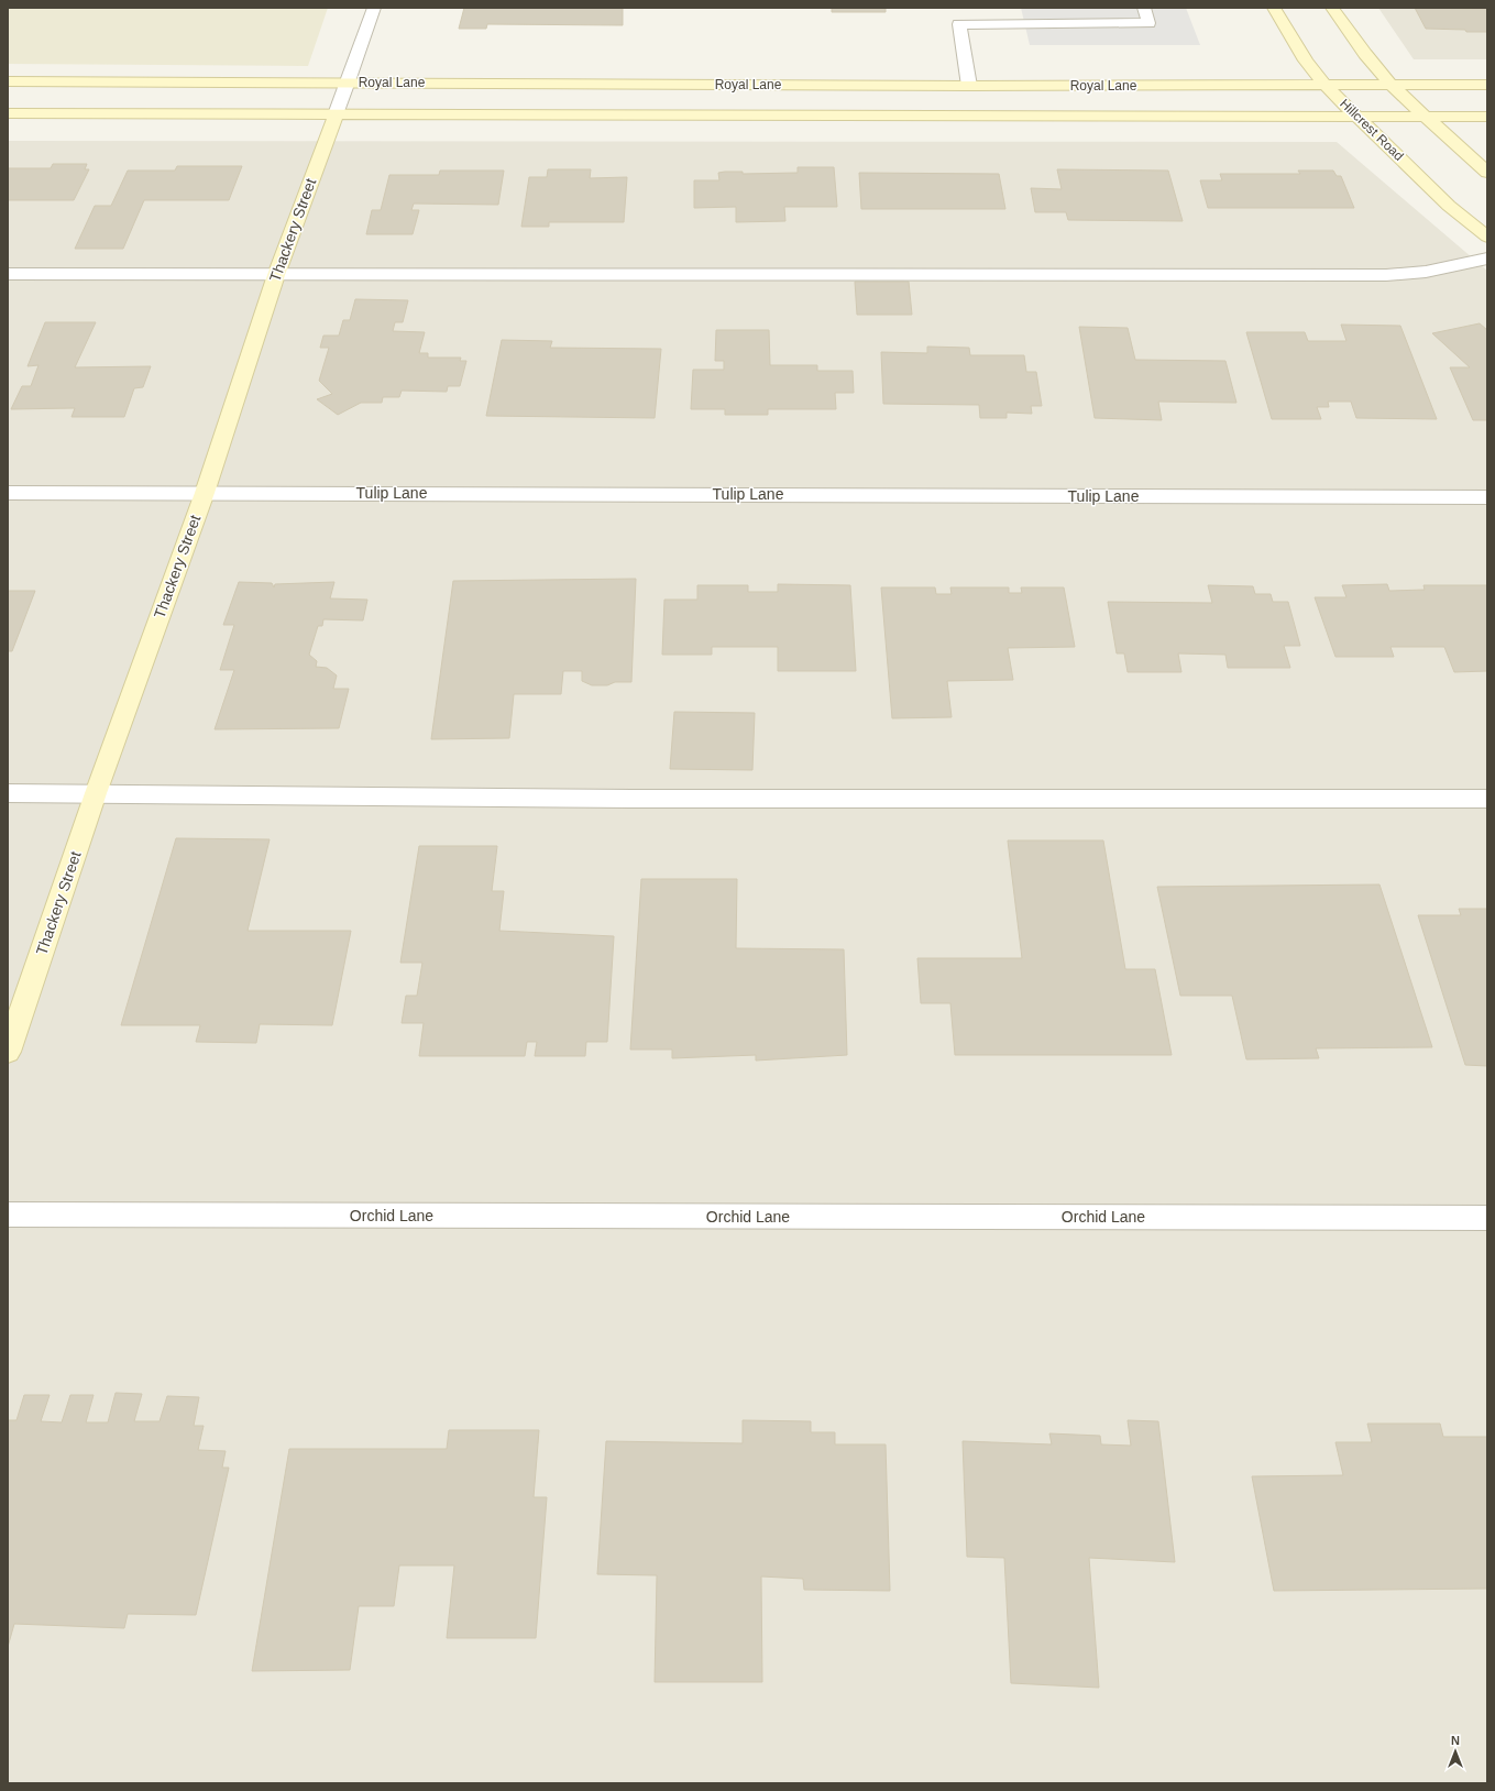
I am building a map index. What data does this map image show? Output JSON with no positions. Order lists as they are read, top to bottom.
{
  "streets": {
    "main road": ["Royal Lane", "Hillcrest Road", "Thackery Street"],
    "street": ["Tulip Lane", "Orchid Lane"]
  },
  "crossings": [
    ["Royal Lane", "Hillcrest Road"],
    ["Royal Lane", "Thackery Street"],
    ["Thackery Street", "Tulip Lane"]
  ],
  "north": "top"
}
